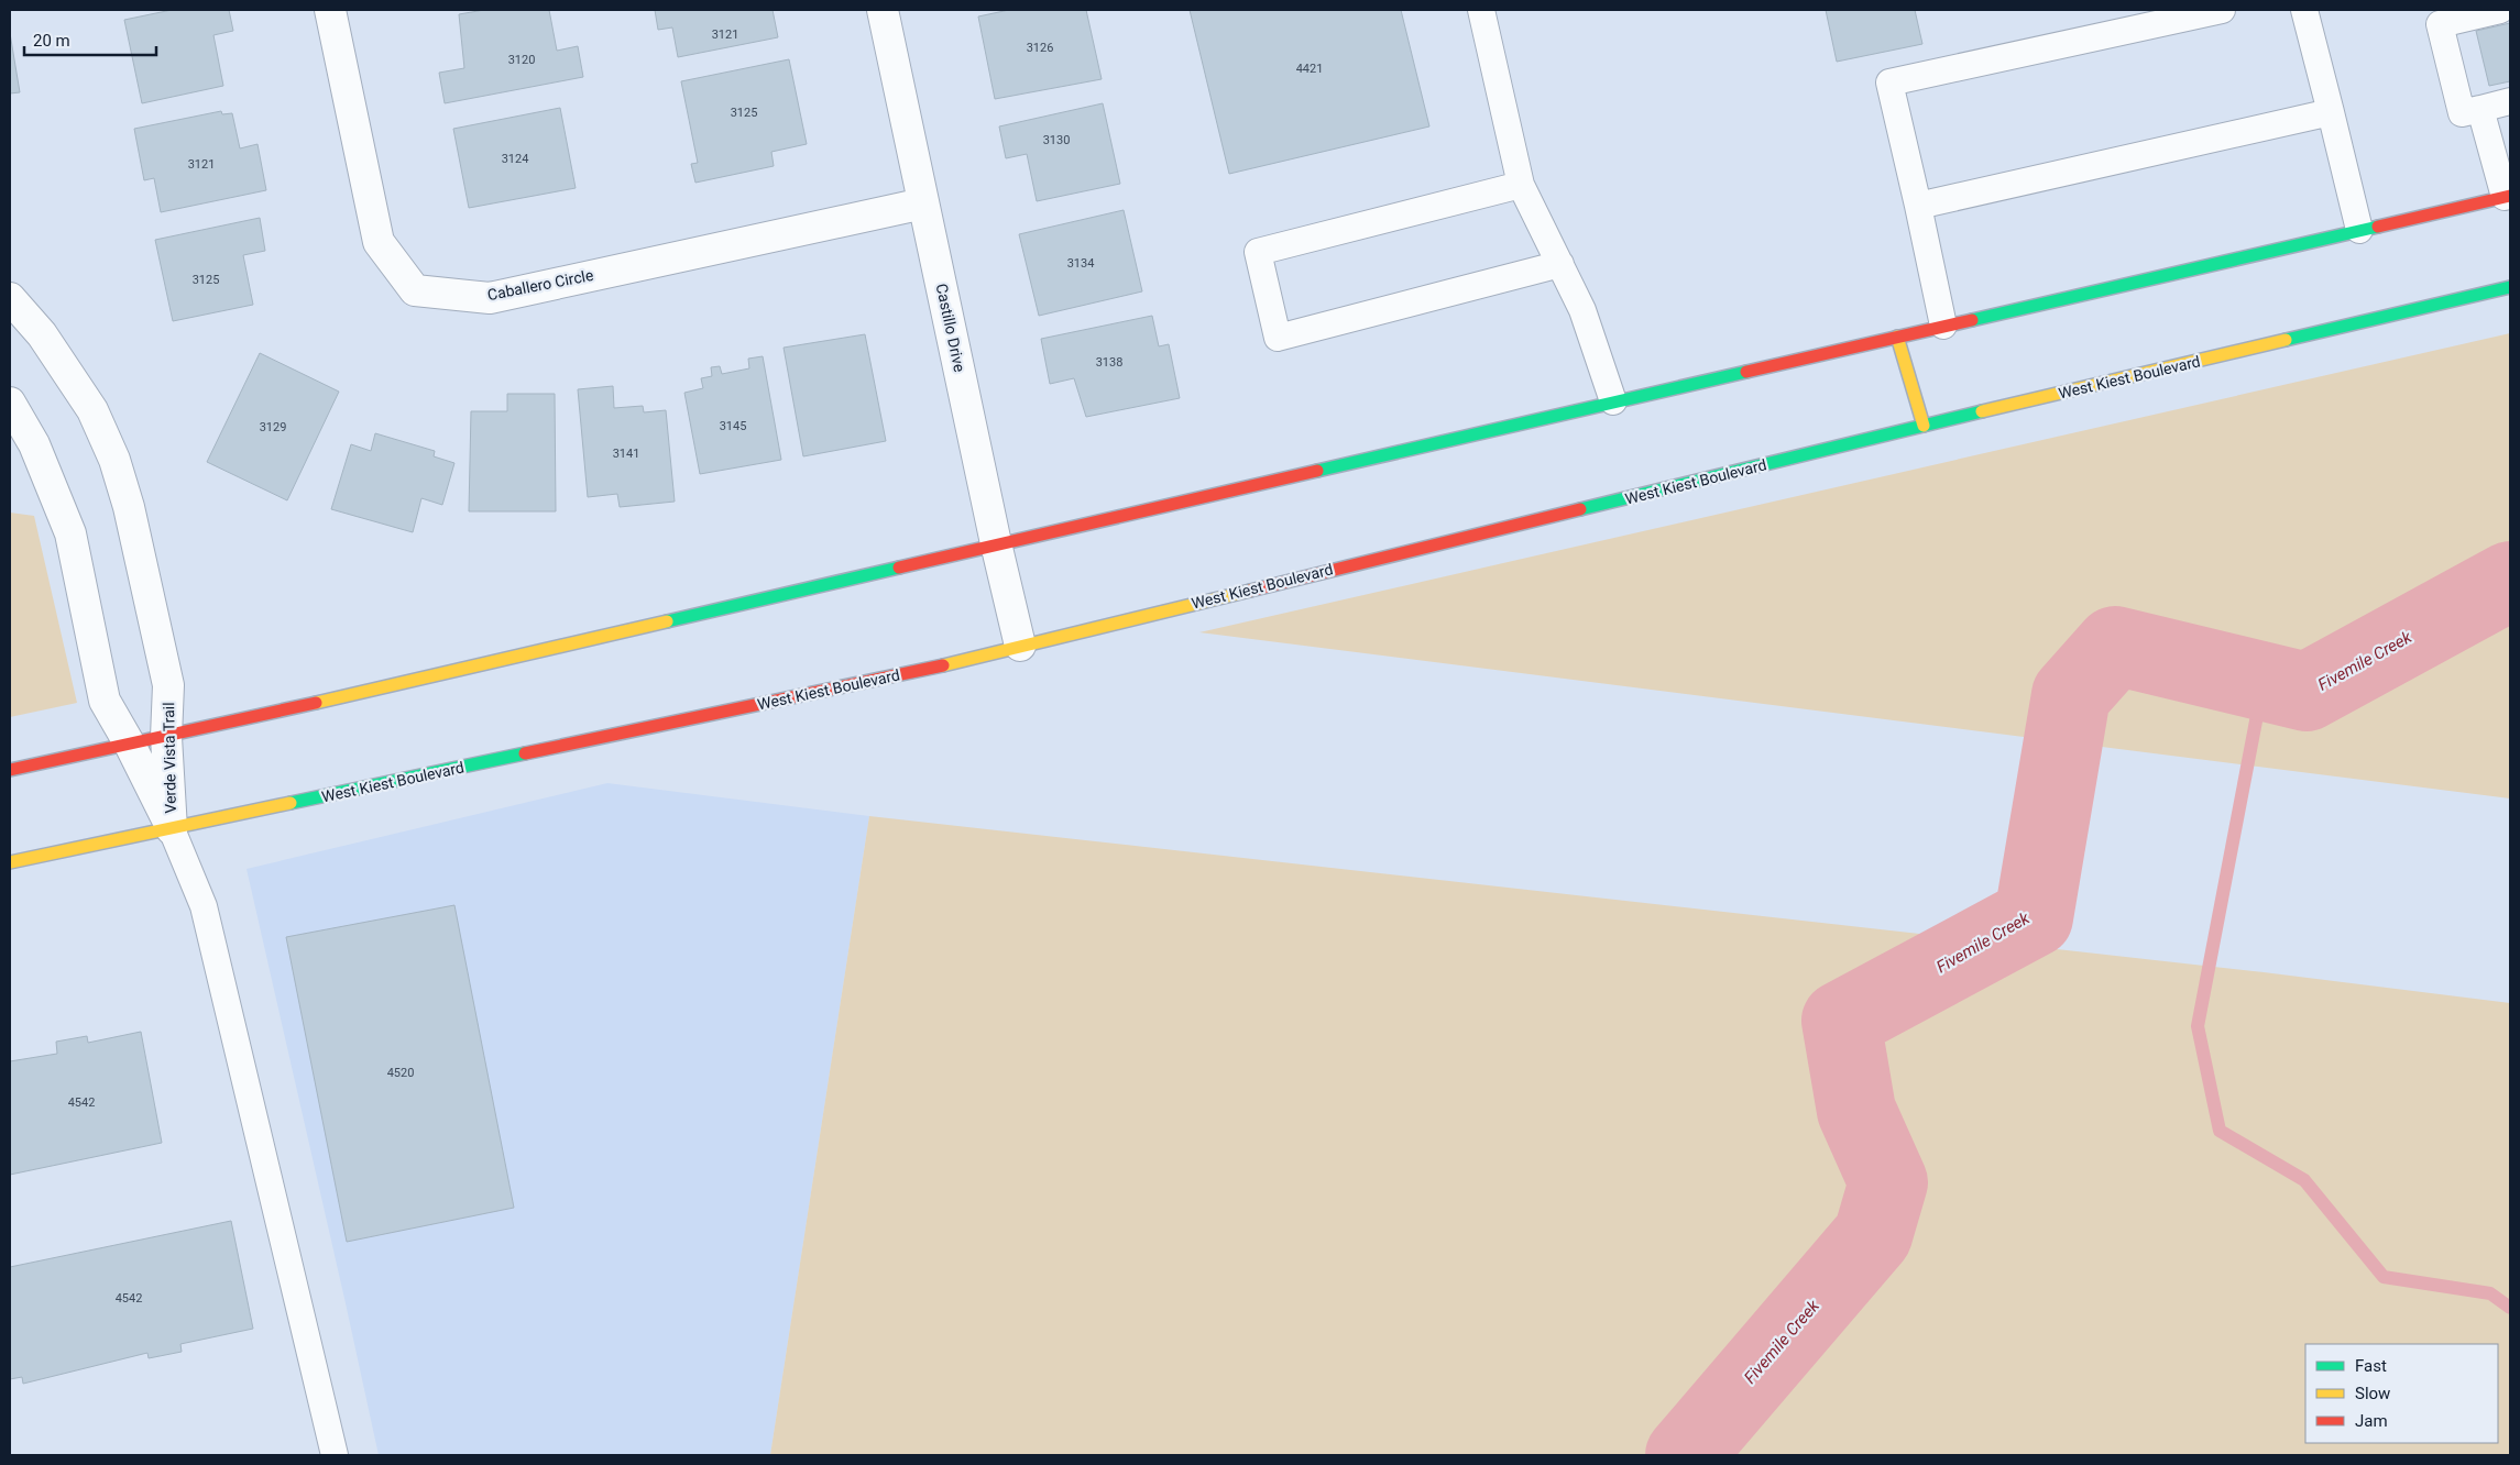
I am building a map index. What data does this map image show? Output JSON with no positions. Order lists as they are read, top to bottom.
{
  "streets": {
    "main road": ["West Kiest Boulevard"],
    "street": ["Caballero Circle", "Castillo Drive", "Verde Vista Trail"]
  },
  "crossings": [
    ["Caballero Circle", "Castillo Drive"],
    ["Castillo Drive", "West Kiest Boulevard"],
    ["West Kiest Boulevard", "Verde Vista Trail"]
  ],
  "water": ["Fivemile Creek"],
  "house_numbers": [
    "3121",
    "3126",
    "3120",
    "4421",
    "3125",
    "3130",
    "3124",
    "3121",
    "3134",
    "3125",
    "3138",
    "3145",
    "3129",
    "3141",
    "4520",
    "4542",
    "4542"
  ],
  "legend": ["Fast", "Slow", "Jam"],
  "scale_bar": "20 m"
}
